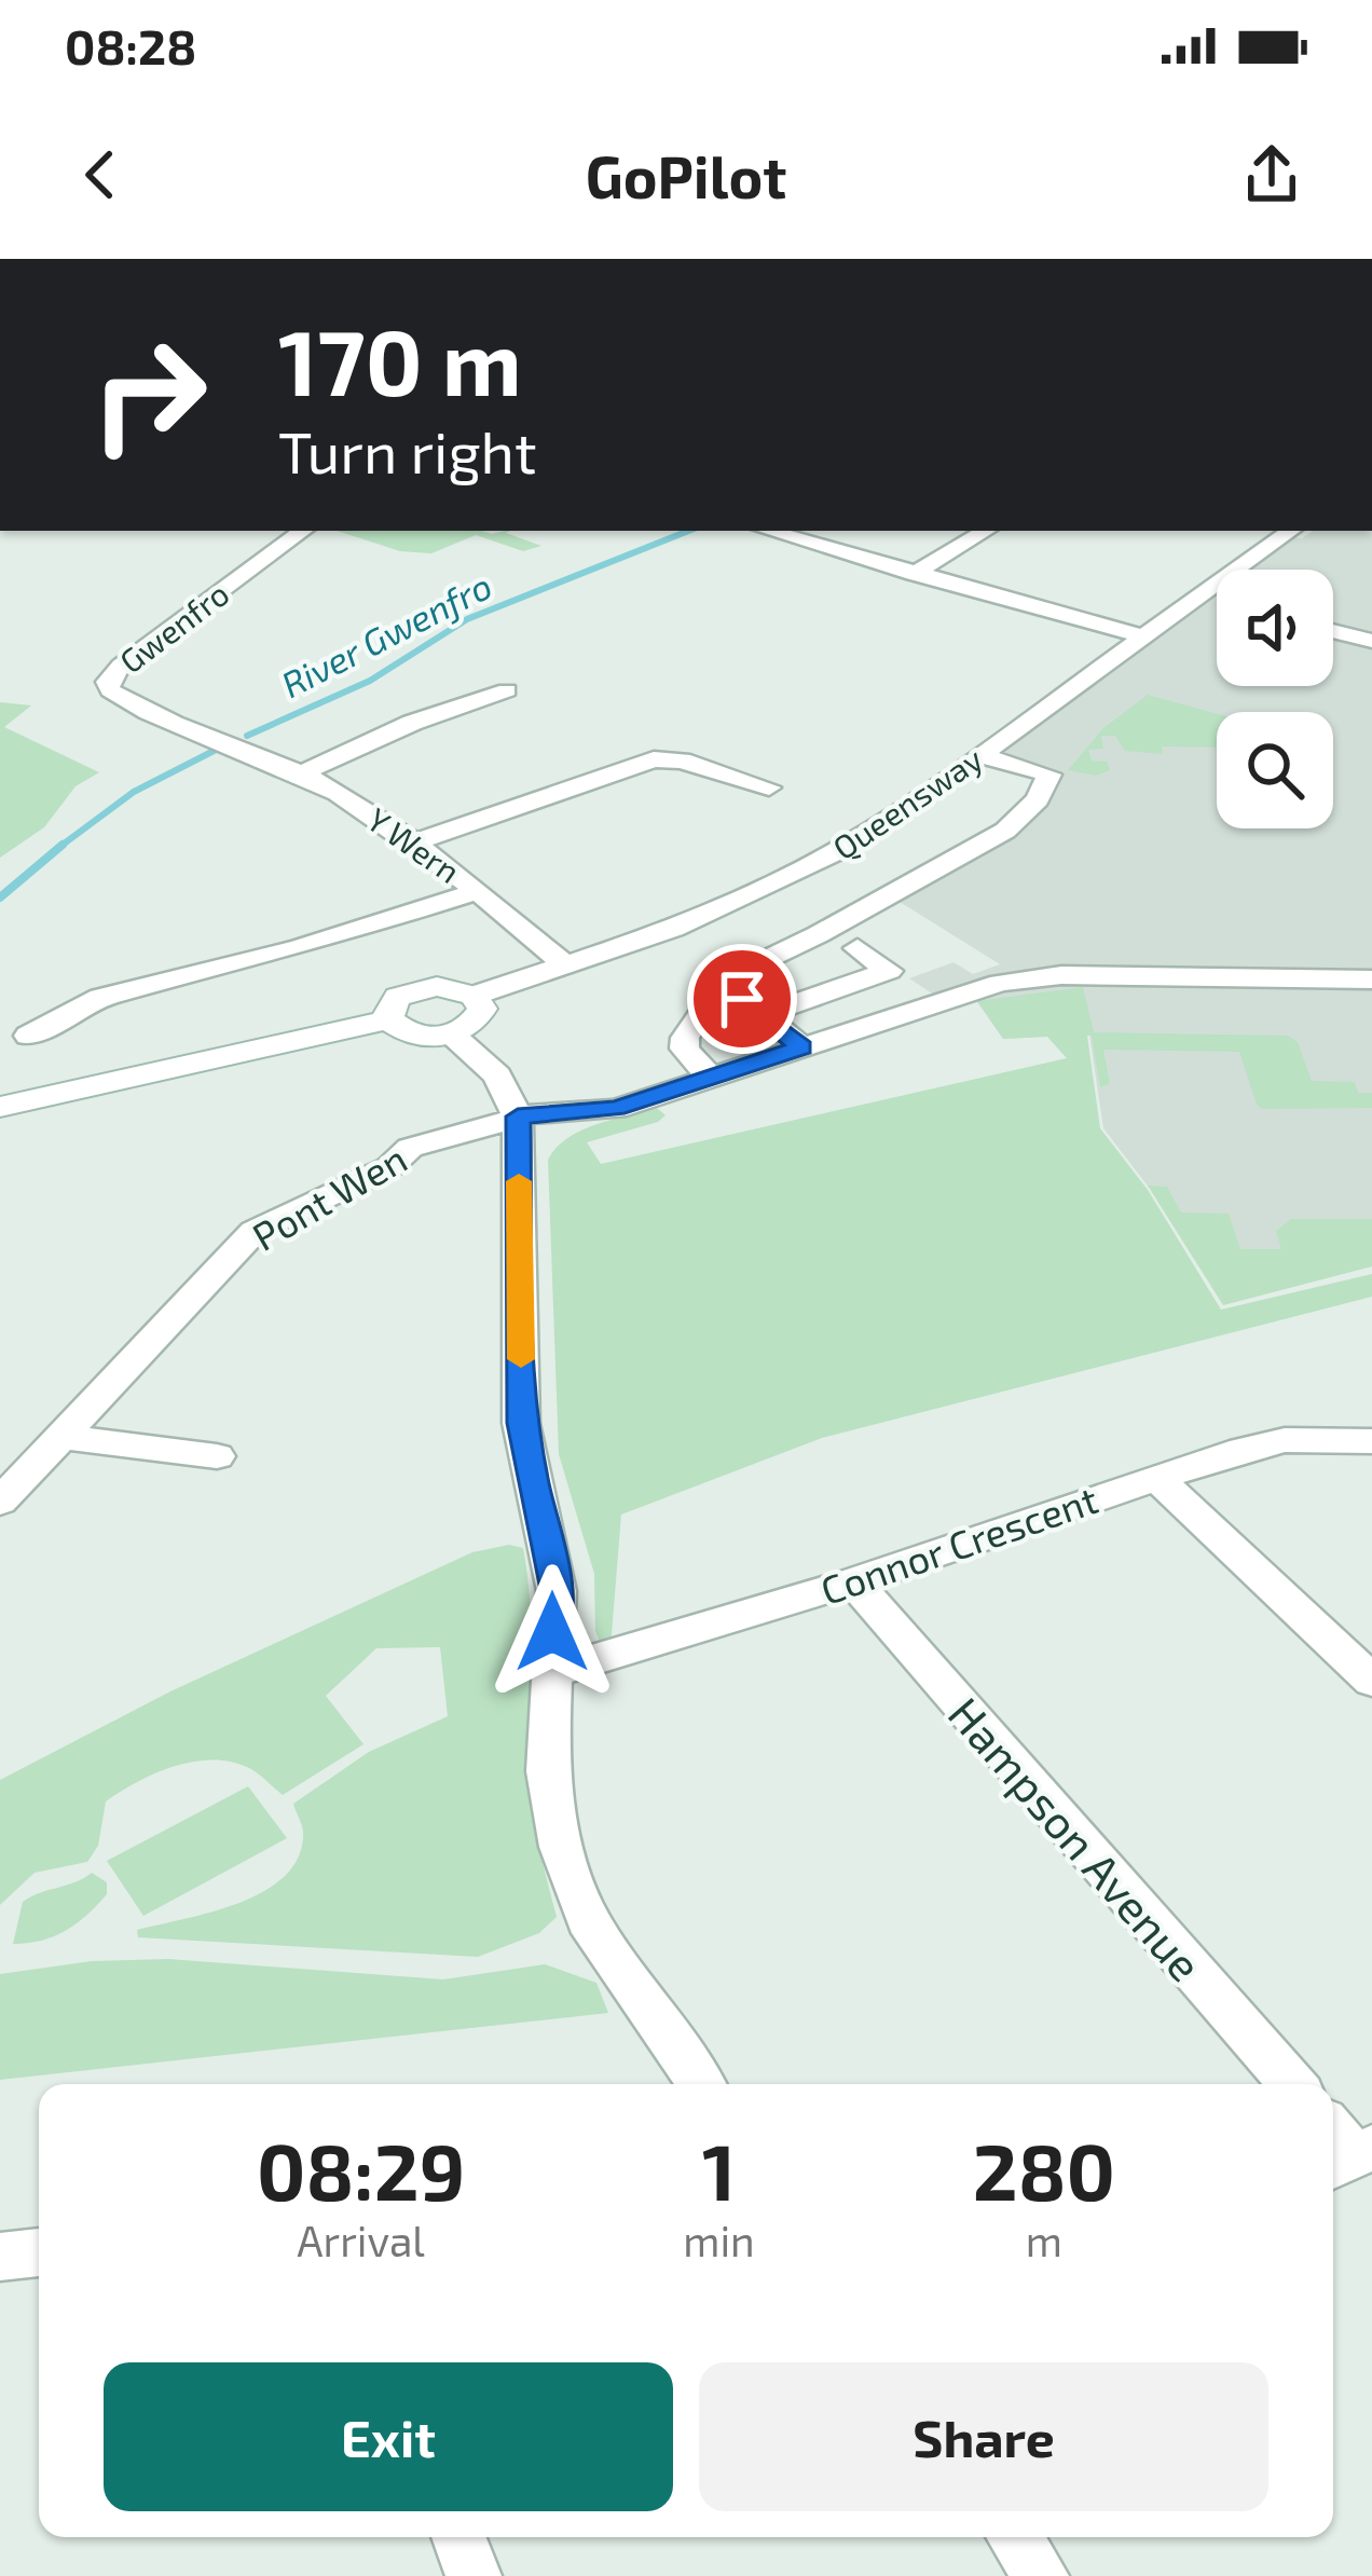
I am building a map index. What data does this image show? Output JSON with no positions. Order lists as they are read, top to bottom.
{
  "streets": {
    "street": [
      "Gwenfro",
      "Queensway",
      "Y Wern",
      "Pont Wen",
      "Connor Crescent",
      "Hampson Avenue"
    ]
  },
  "crossings": [
    ["Gwenfro", "Y Wern"],
    ["Queensway", "Y Wern"],
    ["Connor Crescent", "Hampson Avenue"]
  ],
  "water": ["River Gwenfro"],
  "page": {
    "status": "08:28",
    "header": "GoPilot",
    "turn": ["170 m", "Turn right"],
    "eta": [
      "08:29",
      "Arrival",
      "1",
      "min",
      "280",
      "m"
    ],
    "buttons": ["Exit", "Share"]
  }
}
